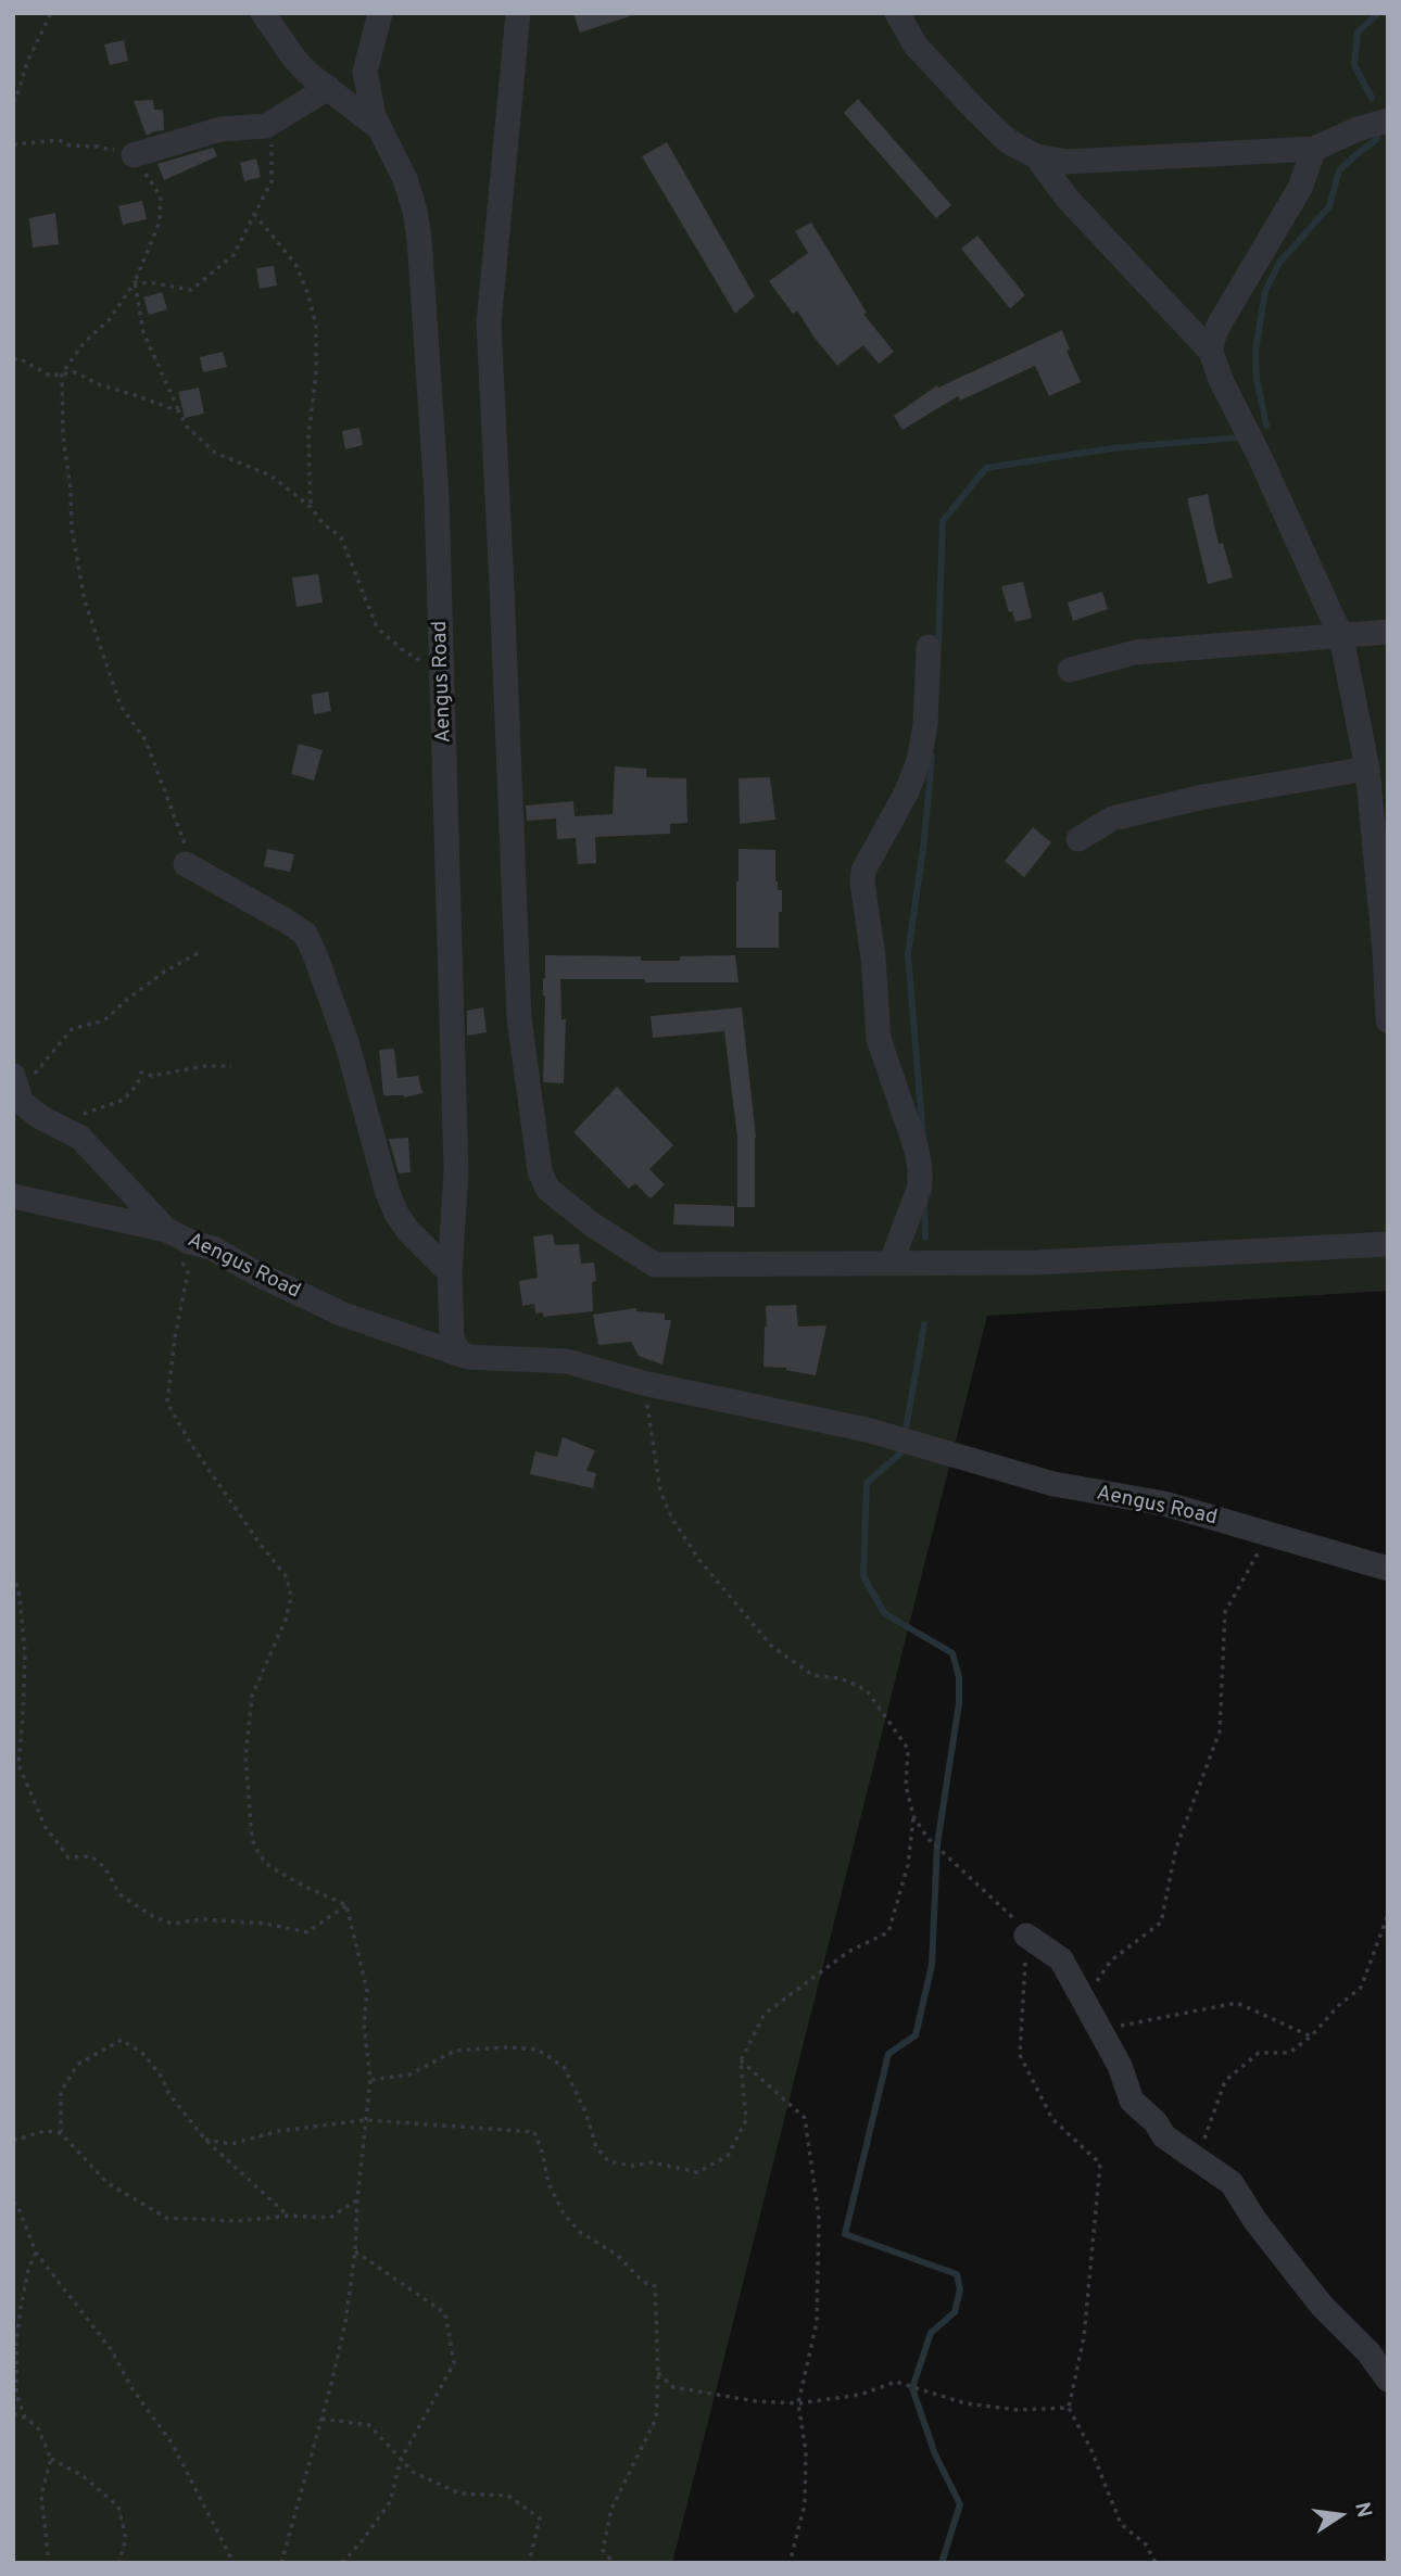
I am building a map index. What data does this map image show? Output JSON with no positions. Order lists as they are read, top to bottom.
{
  "streets": {
    "street": ["Aengus Road"]
  },
  "north": "right"
}
